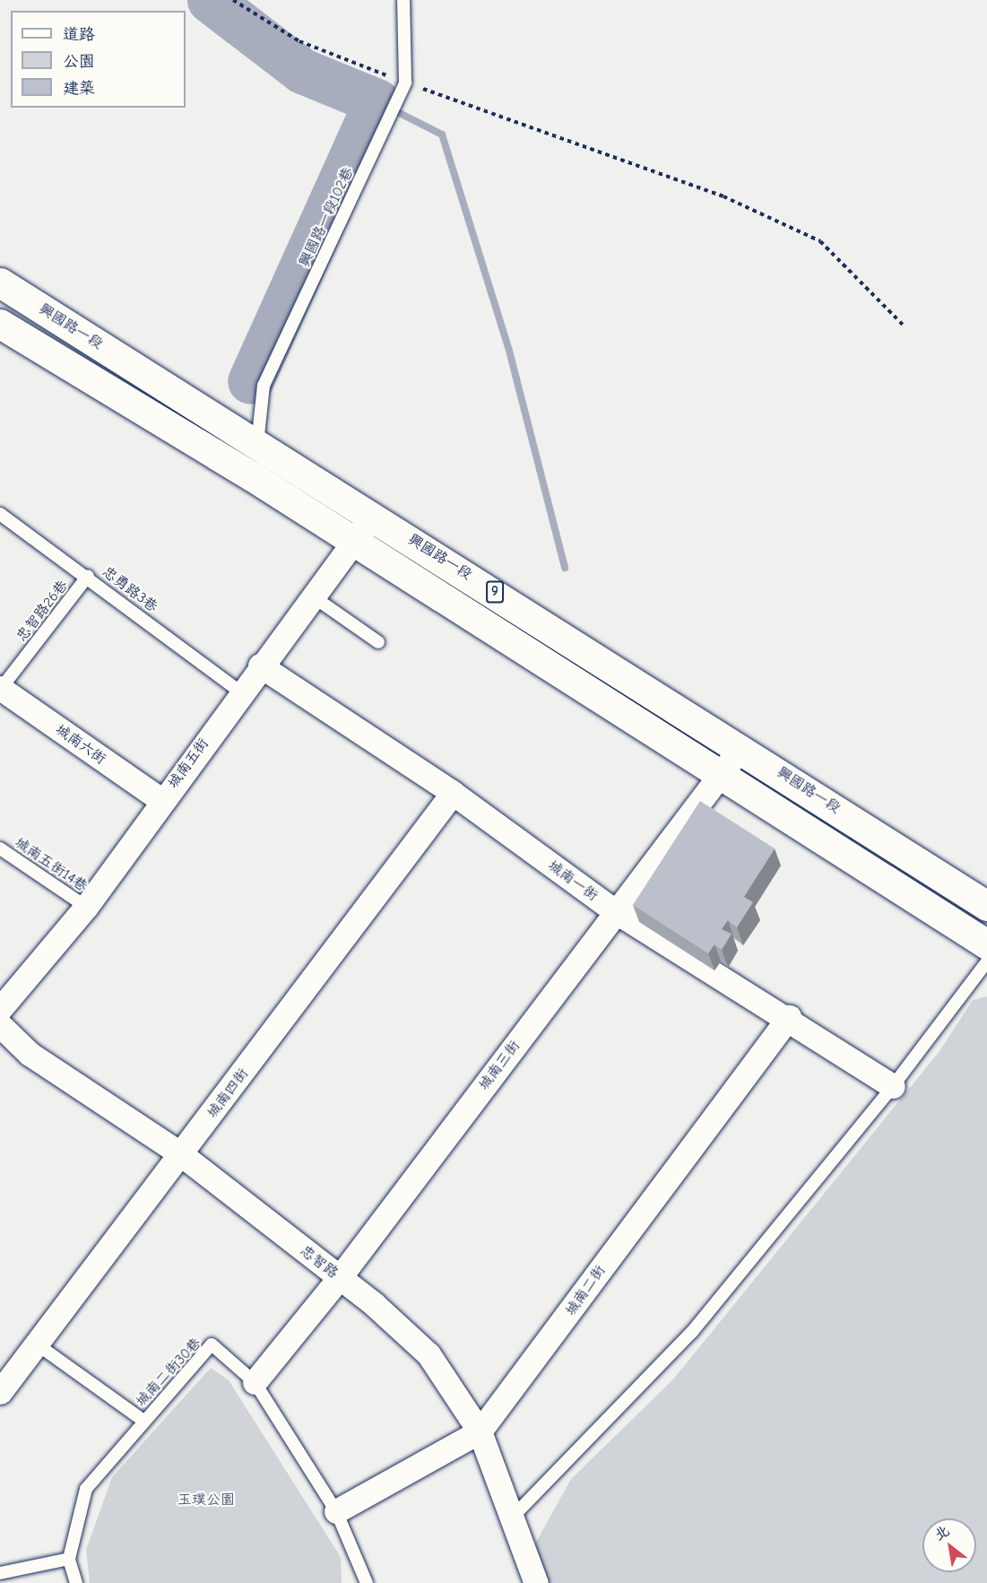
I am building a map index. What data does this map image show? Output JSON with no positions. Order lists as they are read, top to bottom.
{
  "streets": {
    "main road": ["興國路一段", "9"],
    "street": [
      "城南六街",
      "城南五街",
      "城南一街",
      "城南三街",
      "城南四街",
      "忠智路",
      "城南二街"
    ],
    "lane": [
      "興國路一段102巷",
      "忠勇路3巷",
      "忠智路26巷",
      "城南五街14巷",
      "城南二街30巷"
    ]
  },
  "crossings": [
    ["興國路一段102巷", "興國路一段"],
    ["興國路一段", "城南五街"],
    ["興國路一段", "城南三街"],
    ["忠勇路3巷", "忠智路26巷"],
    ["忠勇路3巷", "城南五街"],
    ["9", "城南五街"],
    ["9", "城南三街"],
    ["忠智路26巷", "城南六街"],
    ["城南六街", "城南五街"],
    ["城南五街", "城南五街14巷"],
    ["城南五街", "城南一街"],
    ["城南一街", "城南三街"],
    ["城南一街", "城南四街"],
    ["城南一街", "城南二街"],
    ["城南三街", "忠智路"],
    ["城南三街", "城南二街30巷"],
    ["城南四街", "忠智路"],
    ["忠智路", "城南二街"],
    ["城南二街", "城南二街30巷"]
  ],
  "parks": ["玉璞公園"],
  "legend": ["道路", "公園", "建築"],
  "north": "top left"
}
